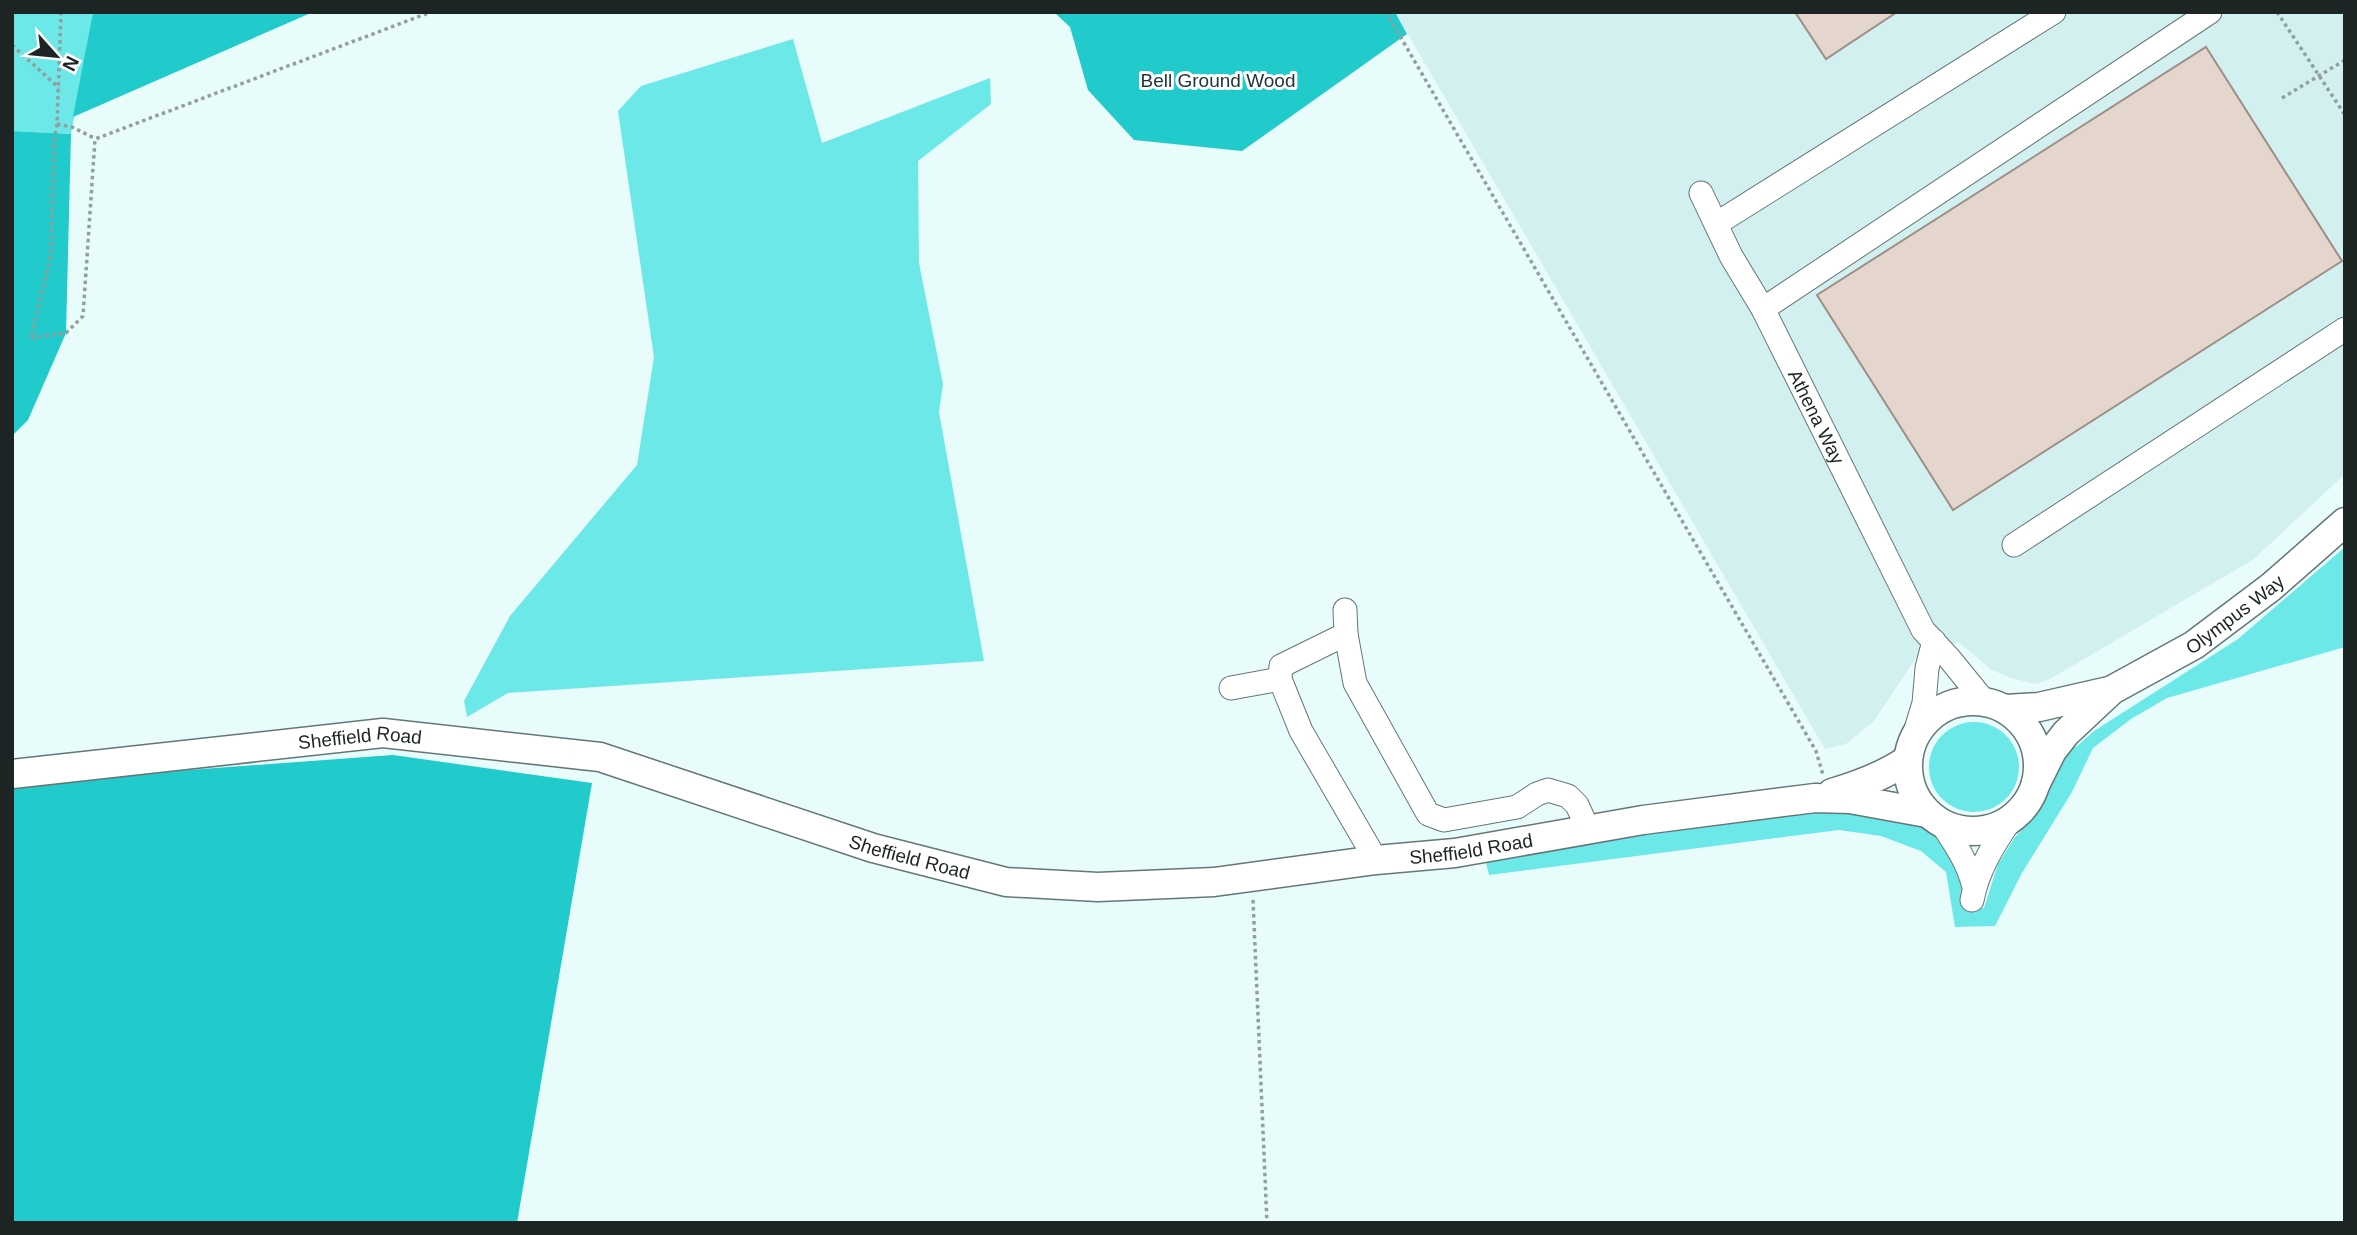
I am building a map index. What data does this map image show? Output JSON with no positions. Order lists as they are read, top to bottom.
{
  "streets": {
    "main road": ["Olympus Way", "Sheffield Road"],
    "street": ["Athena Way"]
  },
  "crossings": [
    ["Athena Way", "Olympus Way"],
    ["Athena Way", "Sheffield Road"],
    ["Olympus Way", "Sheffield Road"]
  ],
  "parks": ["Bell Ground Wood"],
  "north": "bottom right"
}
